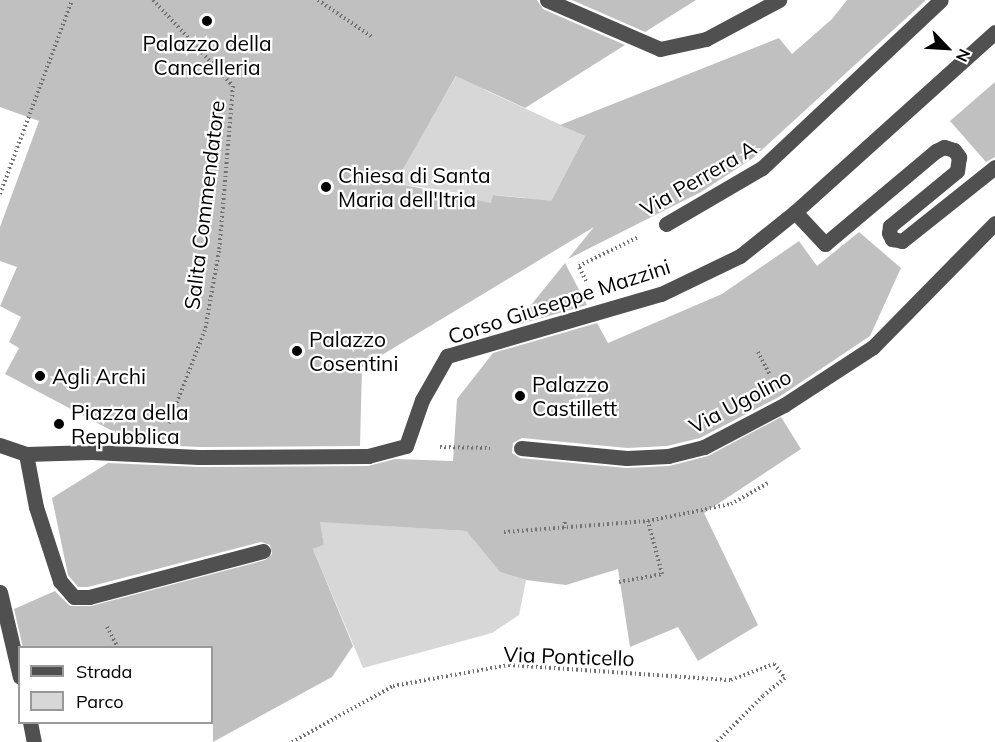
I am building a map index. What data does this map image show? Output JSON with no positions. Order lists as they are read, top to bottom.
{
  "streets": {
    "street": ["Via Perrera A", "Corso Giuseppe Mazzini", "Via Ugolino"],
    "path": ["Salita Commendatore", "Via Ponticello"]
  },
  "crossings": [
    ["Via Perrera A", "Corso Giuseppe Mazzini"]
  ],
  "places": [
    "Palazzo della Cancelleria",
    "Chiesa di Santa Maria dell'Itria",
    "Palazzo Cosentini",
    "Agli Archi",
    "Palazzo Castillett",
    "Piazza della Repubblica"
  ],
  "legend": ["Strada", "Parco"],
  "north": "bottom right"
}
